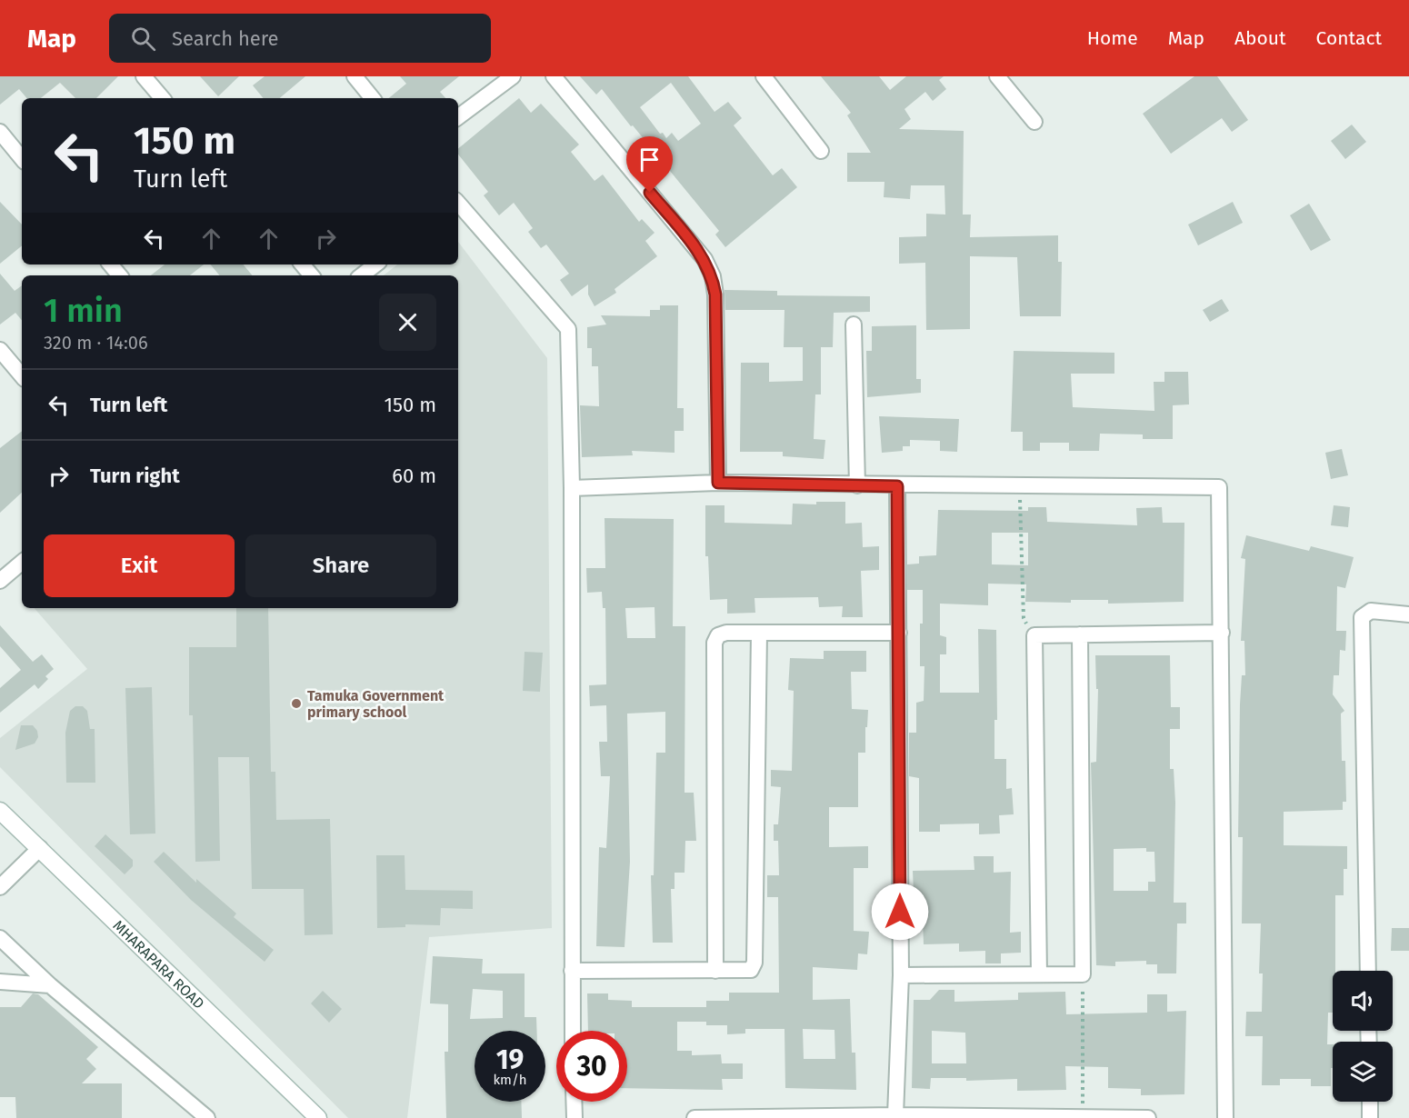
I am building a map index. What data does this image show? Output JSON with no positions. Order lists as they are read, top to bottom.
{
  "streets": {
    "main road": ["MHARAPARA ROAD"]
  },
  "places": ["Tamuka Government primary school"],
  "page": {
    "header": "Map",
    "search": "Search here",
    "nav": [
      "Home",
      "Map",
      "About",
      "Contact"
    ],
    "turn": ["150 m", "Turn left"],
    "heading": ["1 min", "320 m · 14:06"],
    "list": [
      {
        "name": "Turn left",
        "value": "150 m"
      },
      {
        "name": "Turn right",
        "value": "60 m"
      }
    ],
    "buttons": ["Exit", "Share"],
    "speed": "19 km/h",
    "limit": "30"
  }
}
